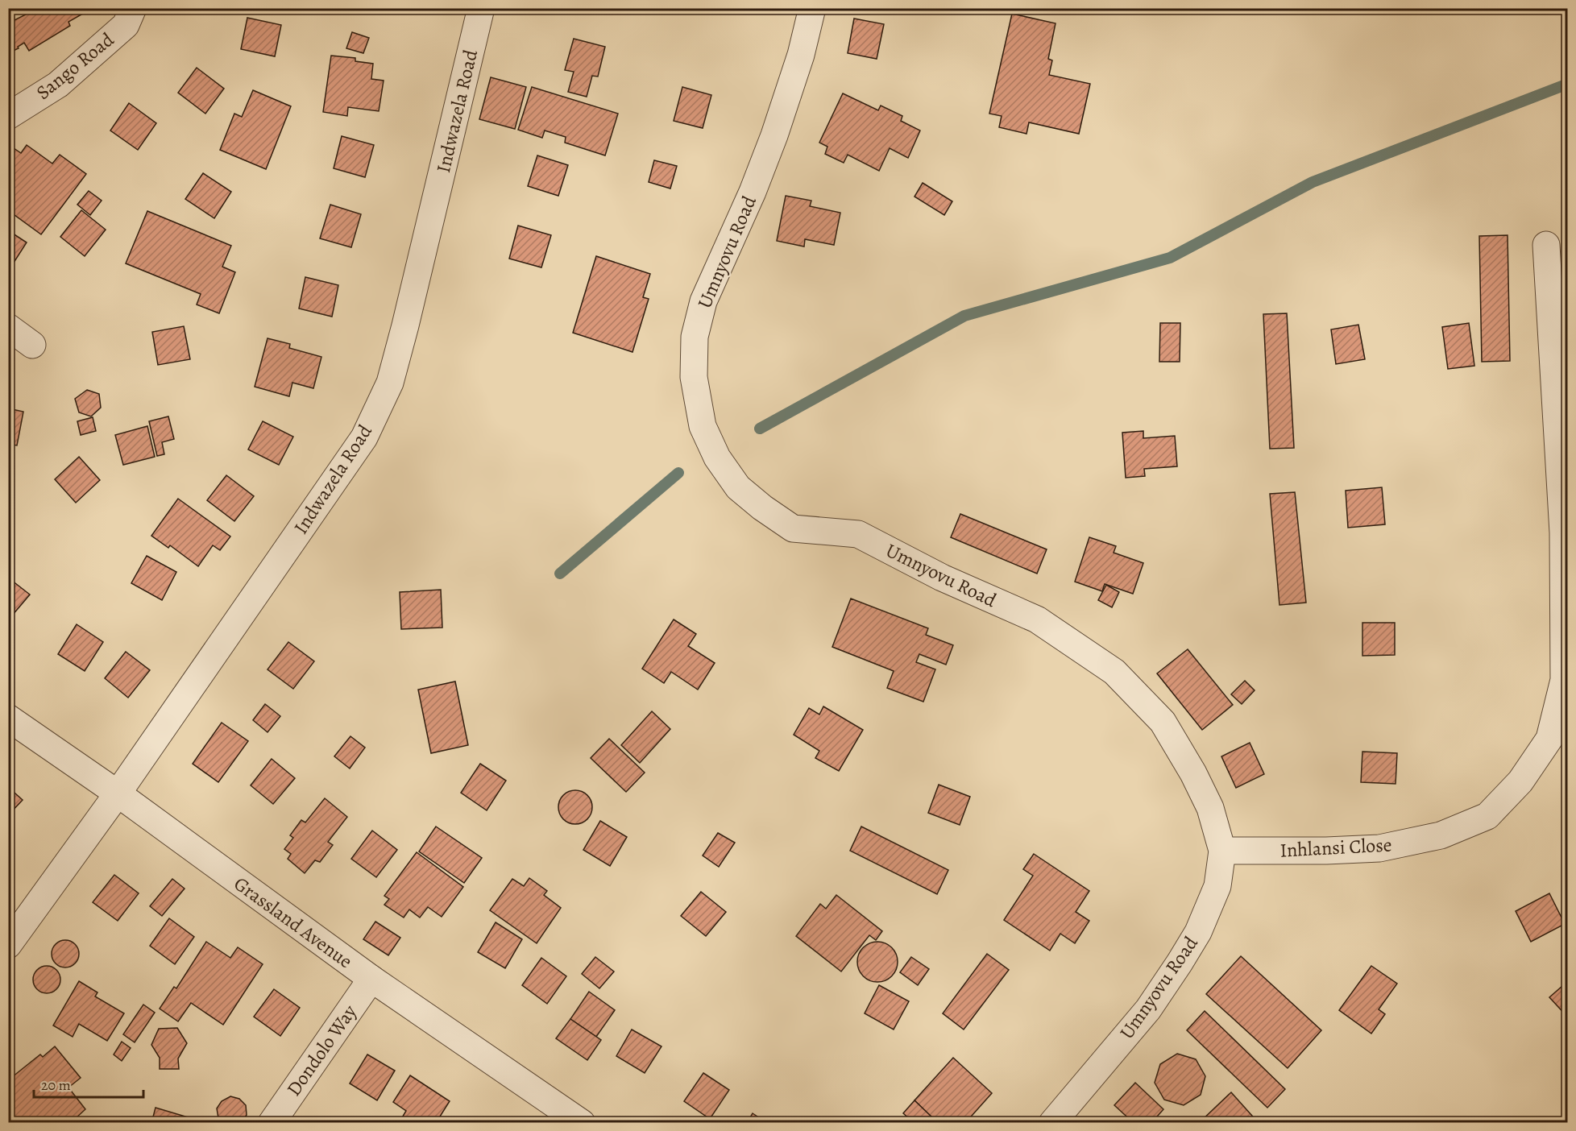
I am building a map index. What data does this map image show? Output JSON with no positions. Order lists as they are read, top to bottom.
{
  "streets": {
    "street": [
      "Sango Road",
      "Indwazela Road",
      "Umnyovu Road",
      "Inhlansi Close",
      "Grassland Avenue",
      "Dondolo Way"
    ]
  },
  "crossings": [
    ["Indwazela Road", "Grassland Avenue"],
    ["Umnyovu Road", "Inhlansi Close"],
    ["Grassland Avenue", "Dondolo Way"]
  ],
  "scale_bar": "20 m"
}
